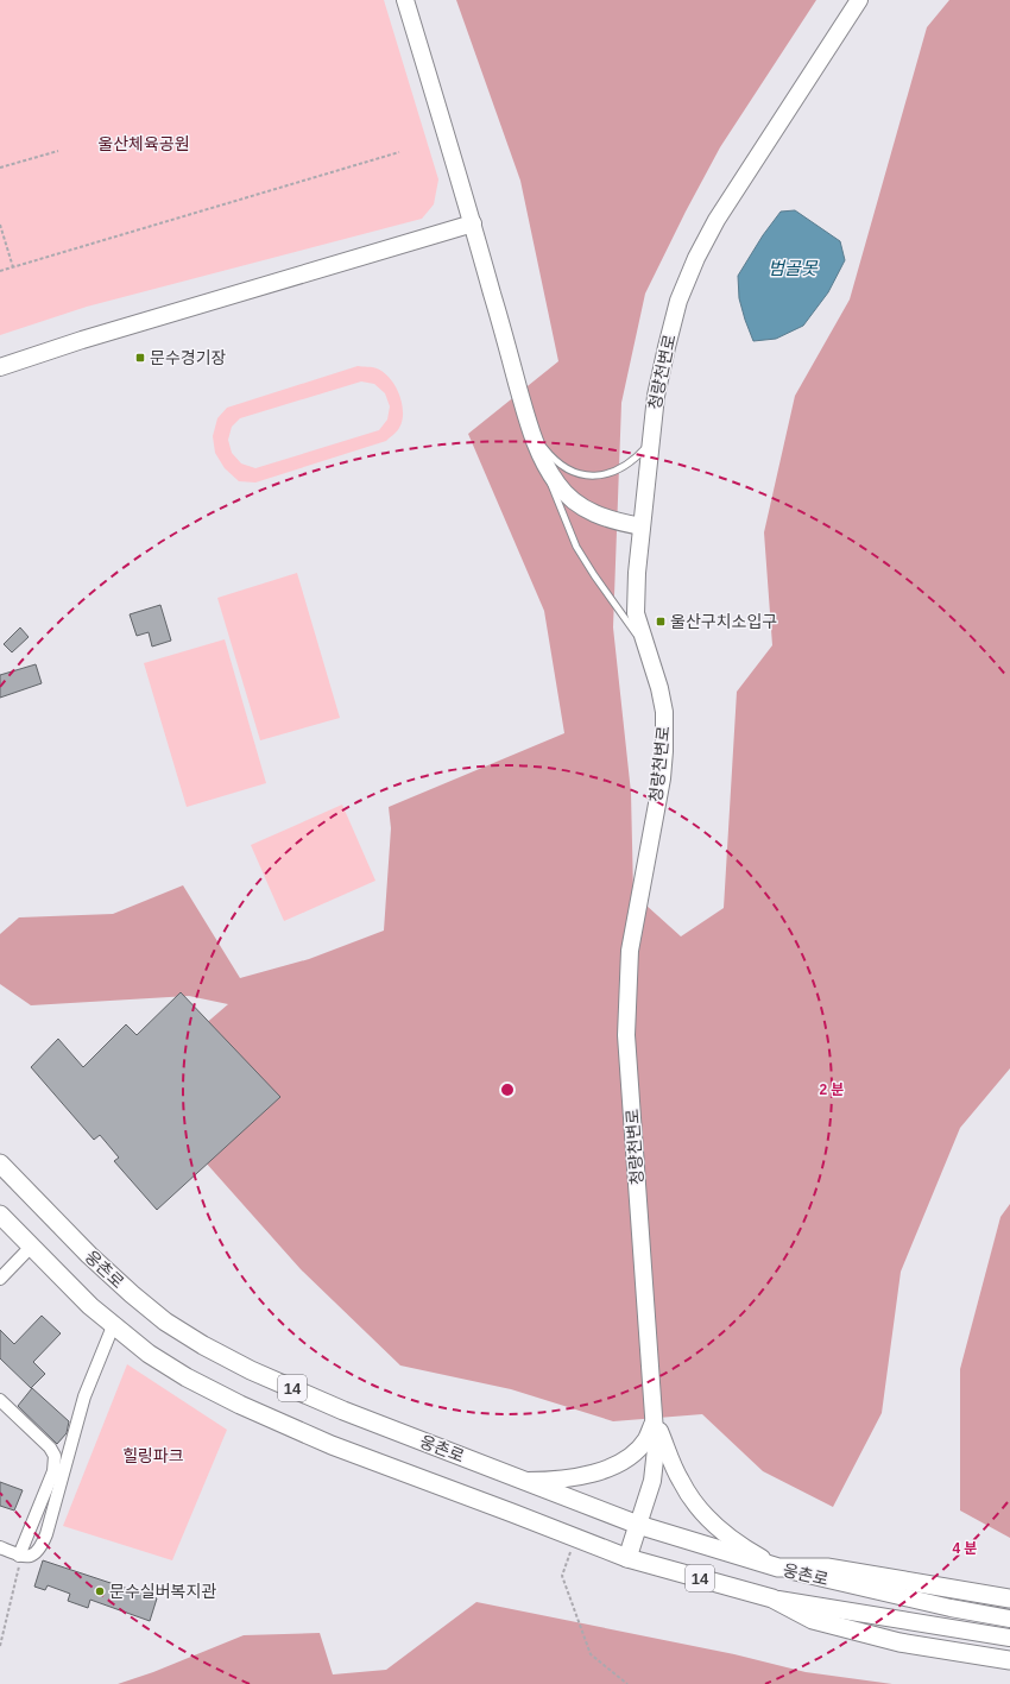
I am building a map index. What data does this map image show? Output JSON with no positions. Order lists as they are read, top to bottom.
{
  "streets": {
    "main road": ["청량천변로", "웅촌로", "14"]
  },
  "crossings": [
    ["청량천변로", "웅촌로"]
  ],
  "water": ["범골못"],
  "parks": ["울산체육공원", "힐링파크"],
  "places": {
    "transit": ["문수경기장", "울산구치소입구"],
    "other": ["문수실버복지관"]
  },
  "rings": ["2 분", "4 분"]
}
